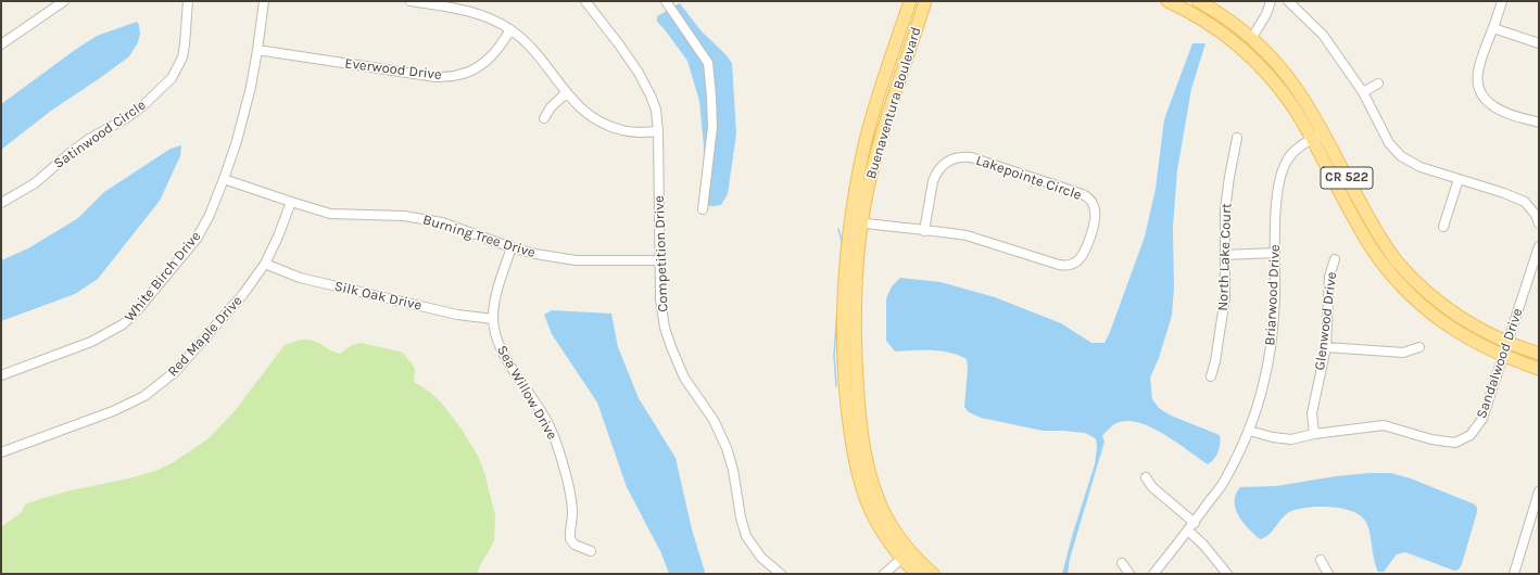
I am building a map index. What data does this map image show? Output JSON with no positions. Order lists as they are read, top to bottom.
{
  "streets": {
    "main road": ["Buenaventura Boulevard", "CR 522"],
    "street": [
      "Everwood Drive",
      "Satinwood Circle",
      "Lakepointe Circle",
      "Burning Tree Drive",
      "Competition Drive",
      "North Lake Court",
      "White Birch Drive",
      "Briarwood Drive",
      "Silk Oak Drive",
      "Glenwood Drive",
      "Red Maple Drive",
      "Sandalwood Drive",
      "Sea Willow Drive"
    ]
  },
  "crossings": [
    ["Everwood Drive", "White Birch Drive"],
    ["Buenaventura Boulevard", "Lakepointe Circle"],
    ["CR 522", "Briarwood Drive"],
    ["CR 522", "Sandalwood Drive"],
    ["Burning Tree Drive", "Competition Drive"],
    ["Burning Tree Drive", "White Birch Drive"],
    ["Burning Tree Drive", "Red Maple Drive"],
    ["Burning Tree Drive", "Sea Willow Drive"],
    ["Briarwood Drive", "Sandalwood Drive"],
    ["Silk Oak Drive", "Red Maple Drive"],
    ["Silk Oak Drive", "Sea Willow Drive"],
    ["Glenwood Drive", "Sandalwood Drive"]
  ]
}
